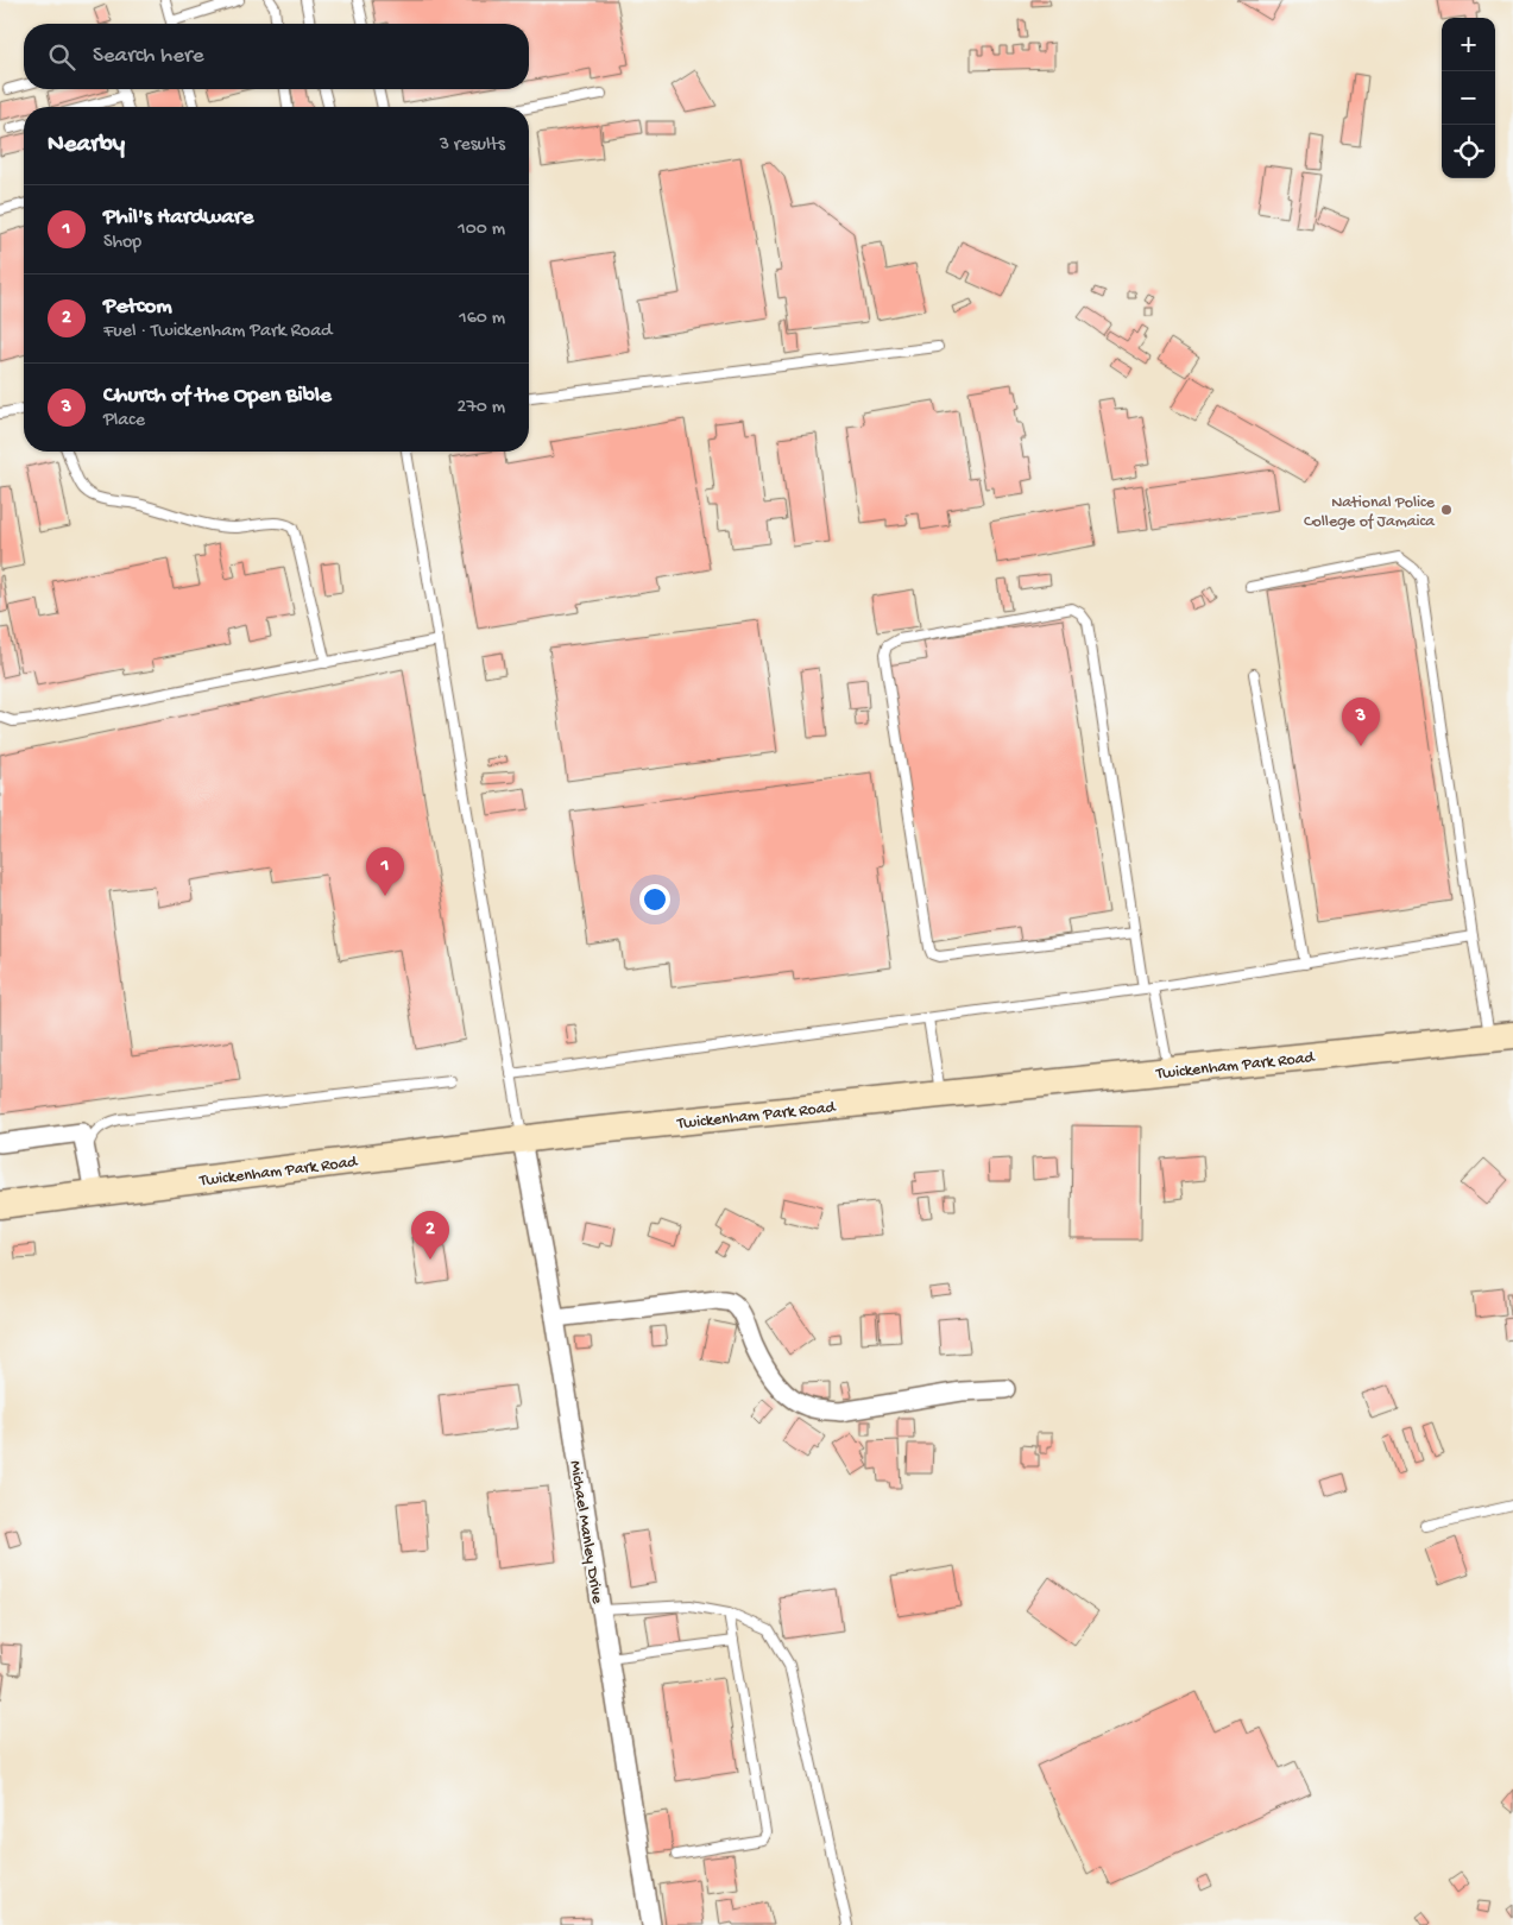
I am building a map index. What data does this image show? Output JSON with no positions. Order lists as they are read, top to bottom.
{
  "streets": {
    "main road": ["Twickenham Park Road"],
    "street": ["Michael Manley Drive"]
  },
  "crossings": [
    ["Twickenham Park Road", "Michael Manley Drive"]
  ],
  "places": ["National Police College of Jamaica"],
  "page": {
    "map_buttons": ["+", "−"],
    "search": "Search here",
    "heading": ["Nearby", "3 results"],
    "list": [
      {
        "mark": "1",
        "name": "Phil's Hardware",
        "note": "Shop",
        "value": "100 m"
      },
      {
        "mark": "2",
        "name": "Petcom",
        "note": "Fuel · Twickenham Park Road",
        "value": "160 m"
      },
      {
        "mark": "3",
        "name": "Church of the Open Bible",
        "note": "Place",
        "value": "270 m"
      }
    ],
    "pins": ["3", "1", "2"]
  }
}
